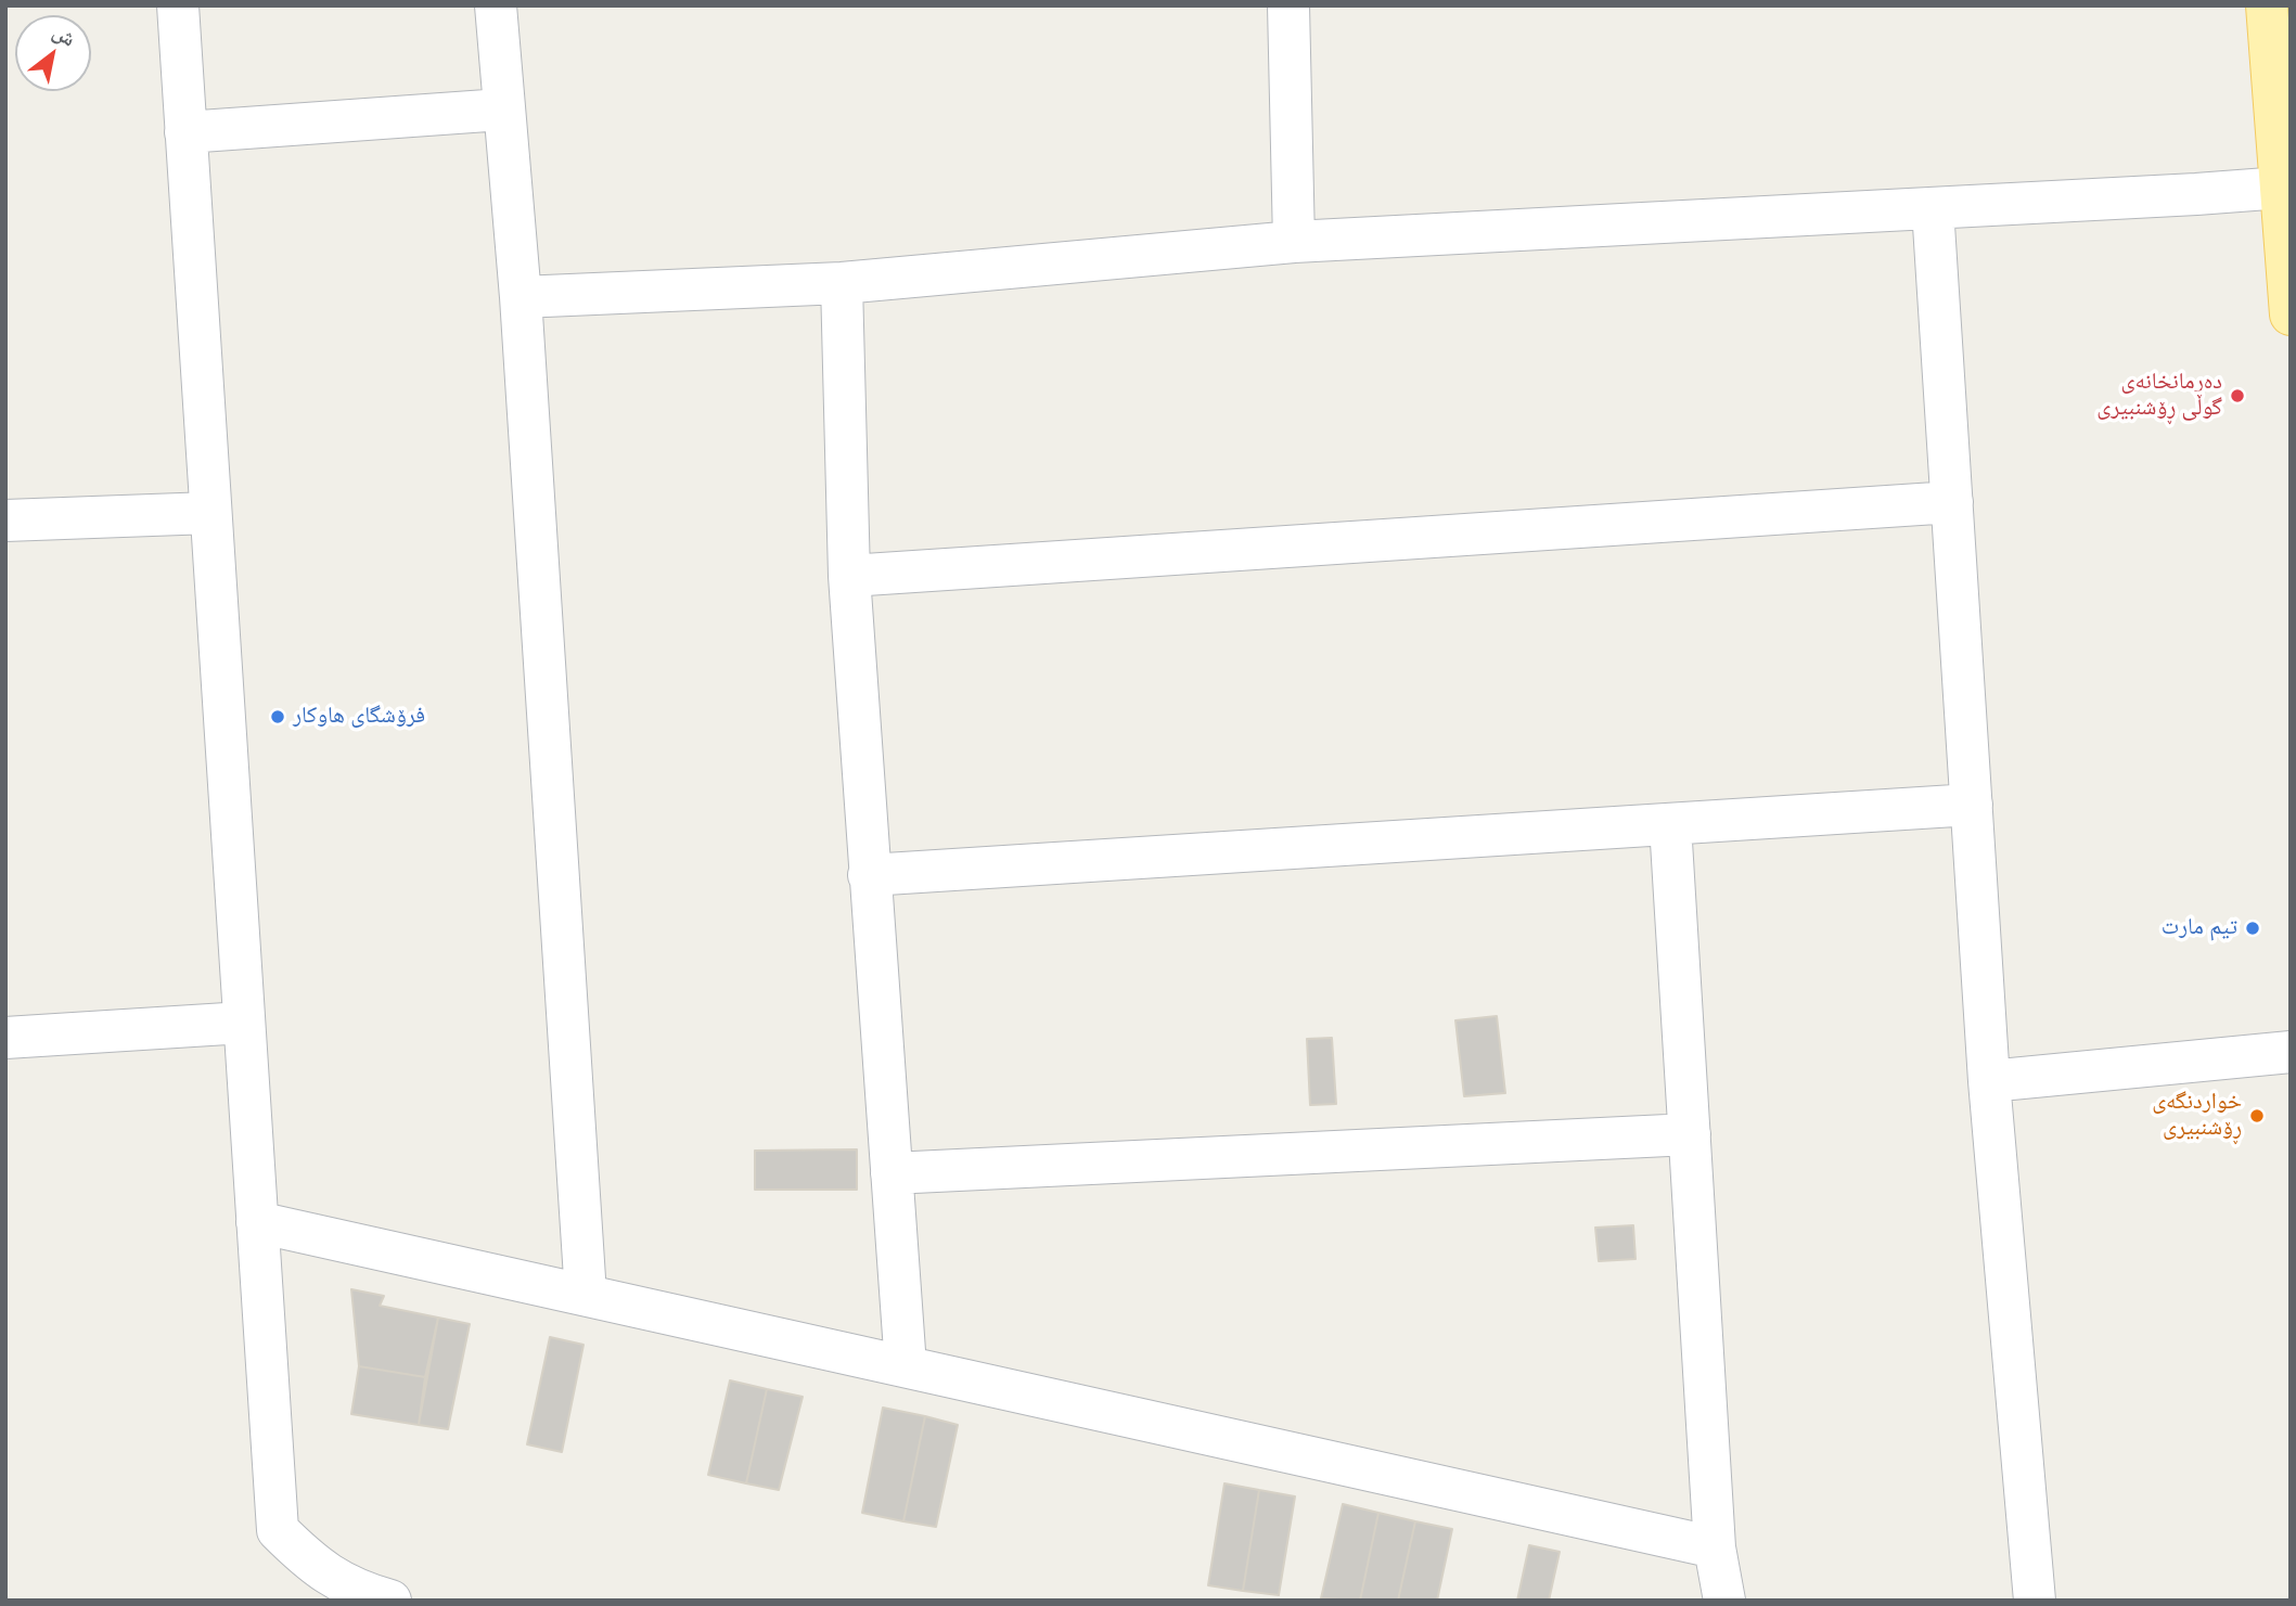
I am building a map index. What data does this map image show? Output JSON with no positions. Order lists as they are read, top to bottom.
{
  "places": [
    "دەرمانخانەی گوڵی ڕۆشنبیری",
    "فرۆشگای ھاوکار",
    "تیم مارت",
    "خواردنگەی ڕۆشنبیری"
  ],
  "north": "top right"
}
